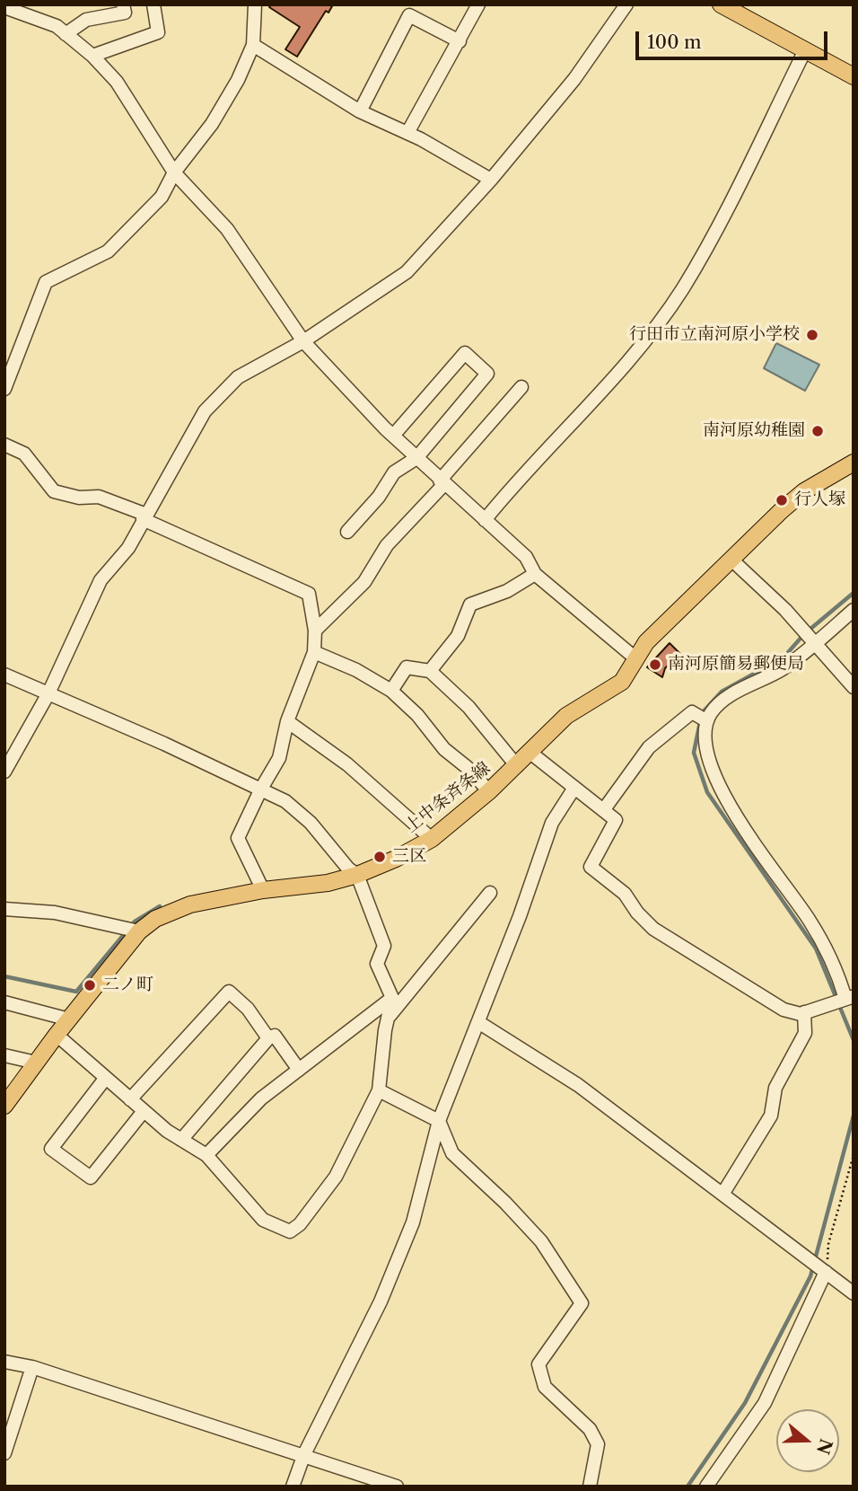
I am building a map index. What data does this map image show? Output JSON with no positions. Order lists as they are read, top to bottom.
{
  "streets": {
    "main road": ["上中条斉条線"]
  },
  "places": [
    "行田市立南河原小学校",
    "南河原幼稚園",
    "行人塚",
    "南河原簡易郵便局",
    "三区",
    "二ノ町"
  ],
  "scale_bar": "100 m",
  "north": "right"
}
